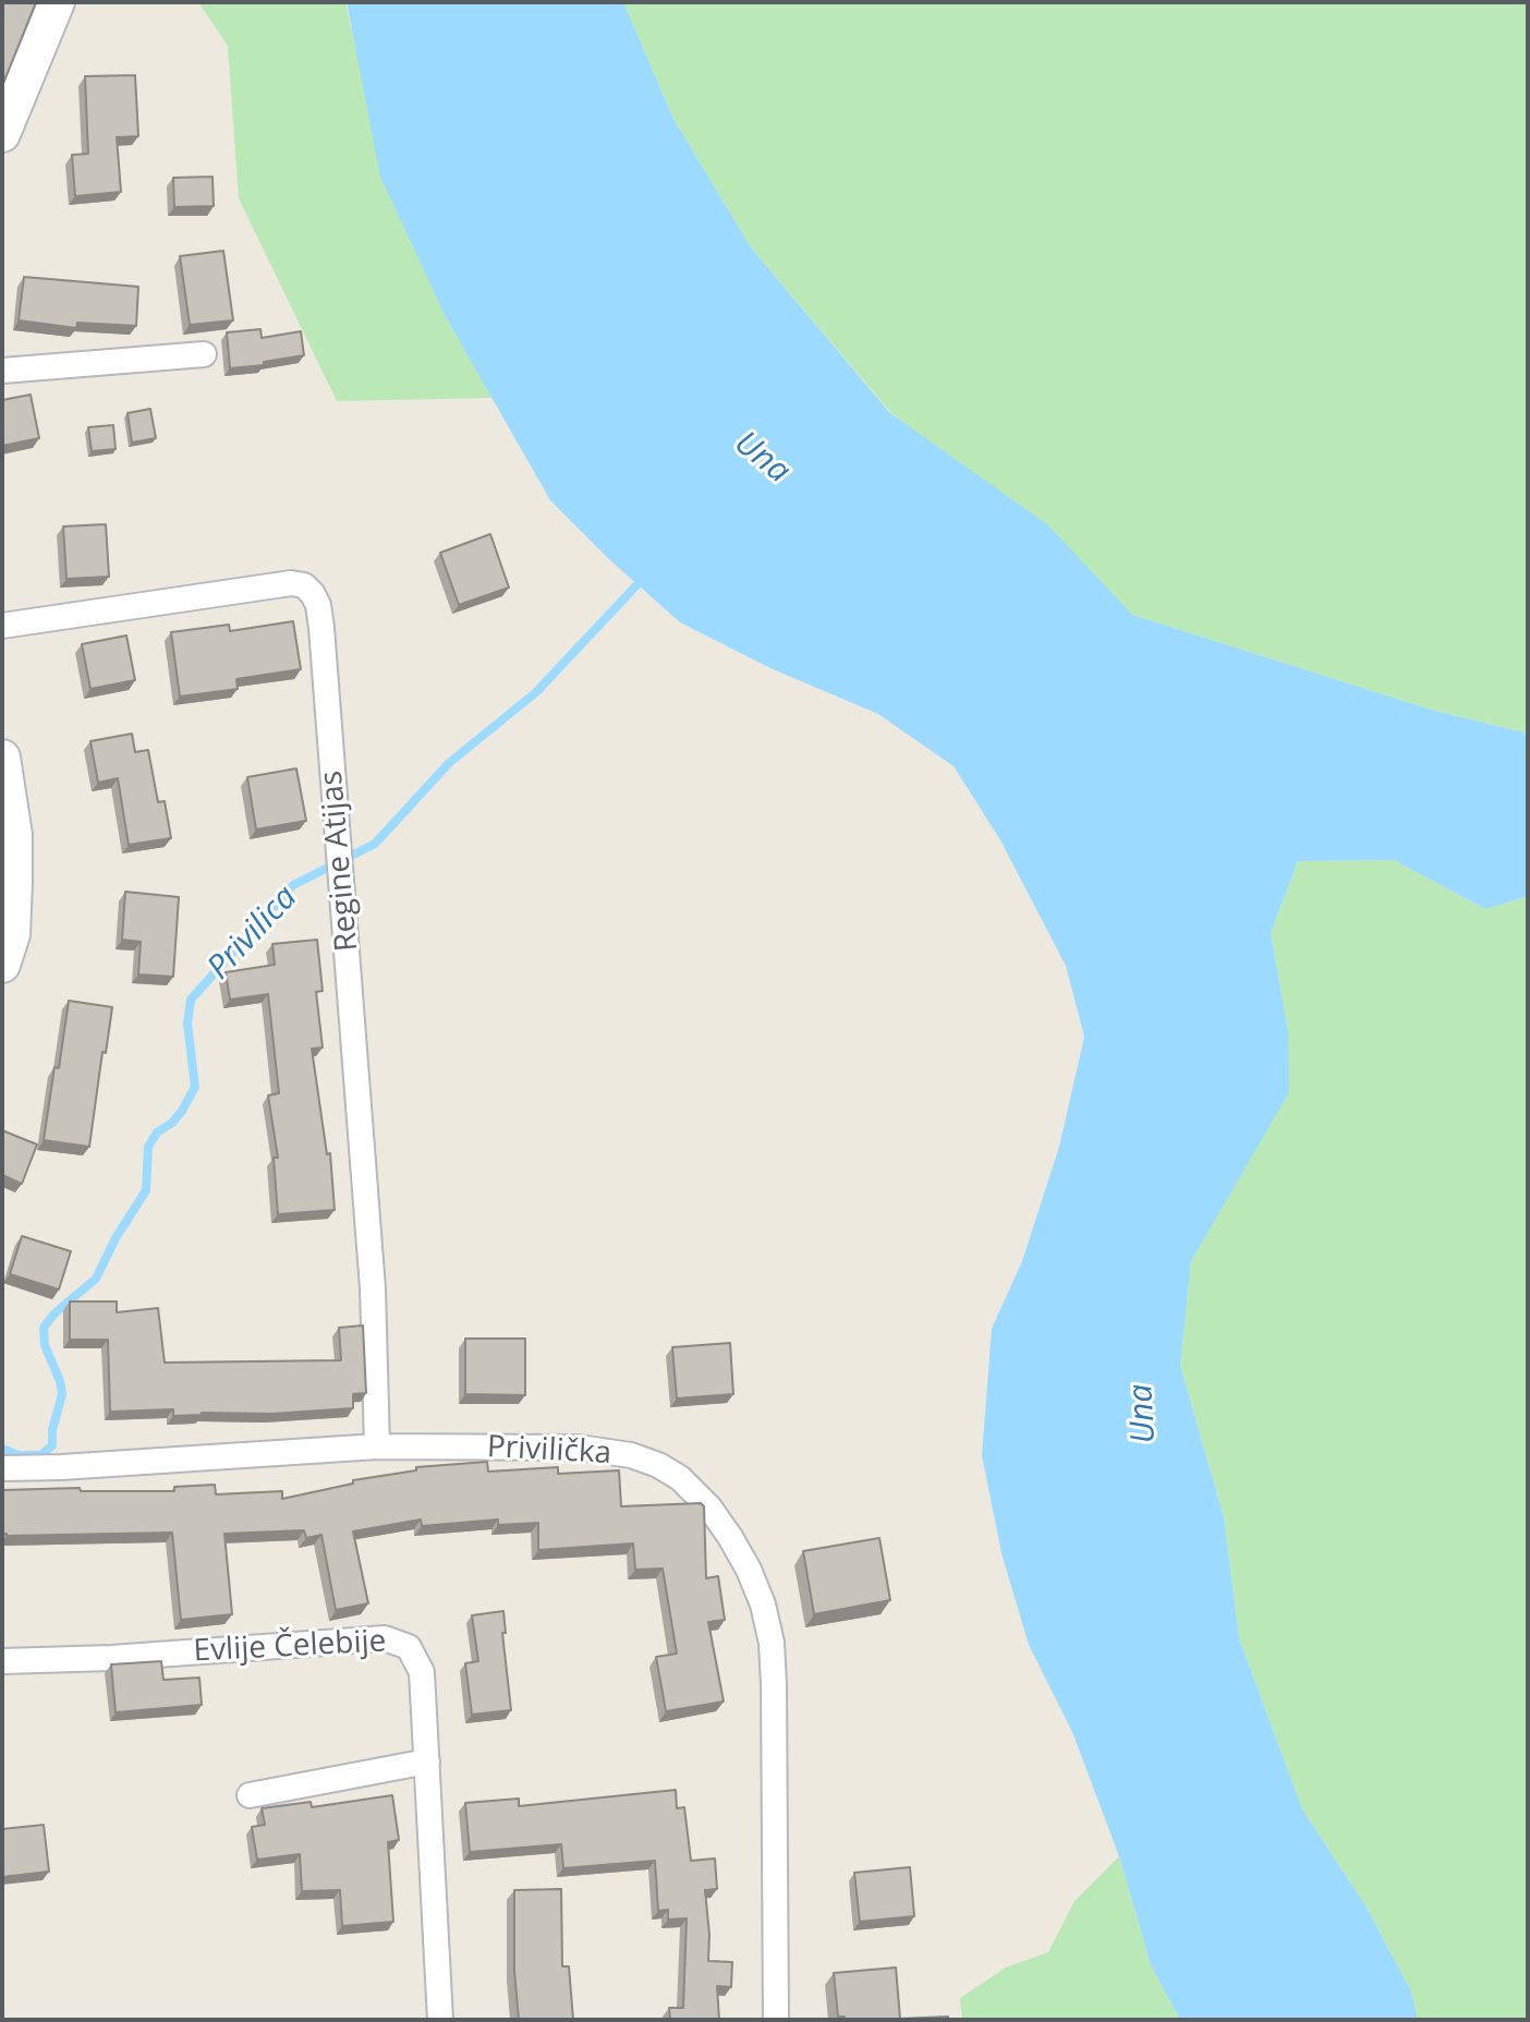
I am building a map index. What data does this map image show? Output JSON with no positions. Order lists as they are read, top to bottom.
{
  "streets": {
    "street": ["Regine Atijas", "Privilička", "Evlije Čelebije"]
  },
  "crossings": [
    ["Regine Atijas", "Privilička"]
  ],
  "water": ["Una", "Privilica"]
}
